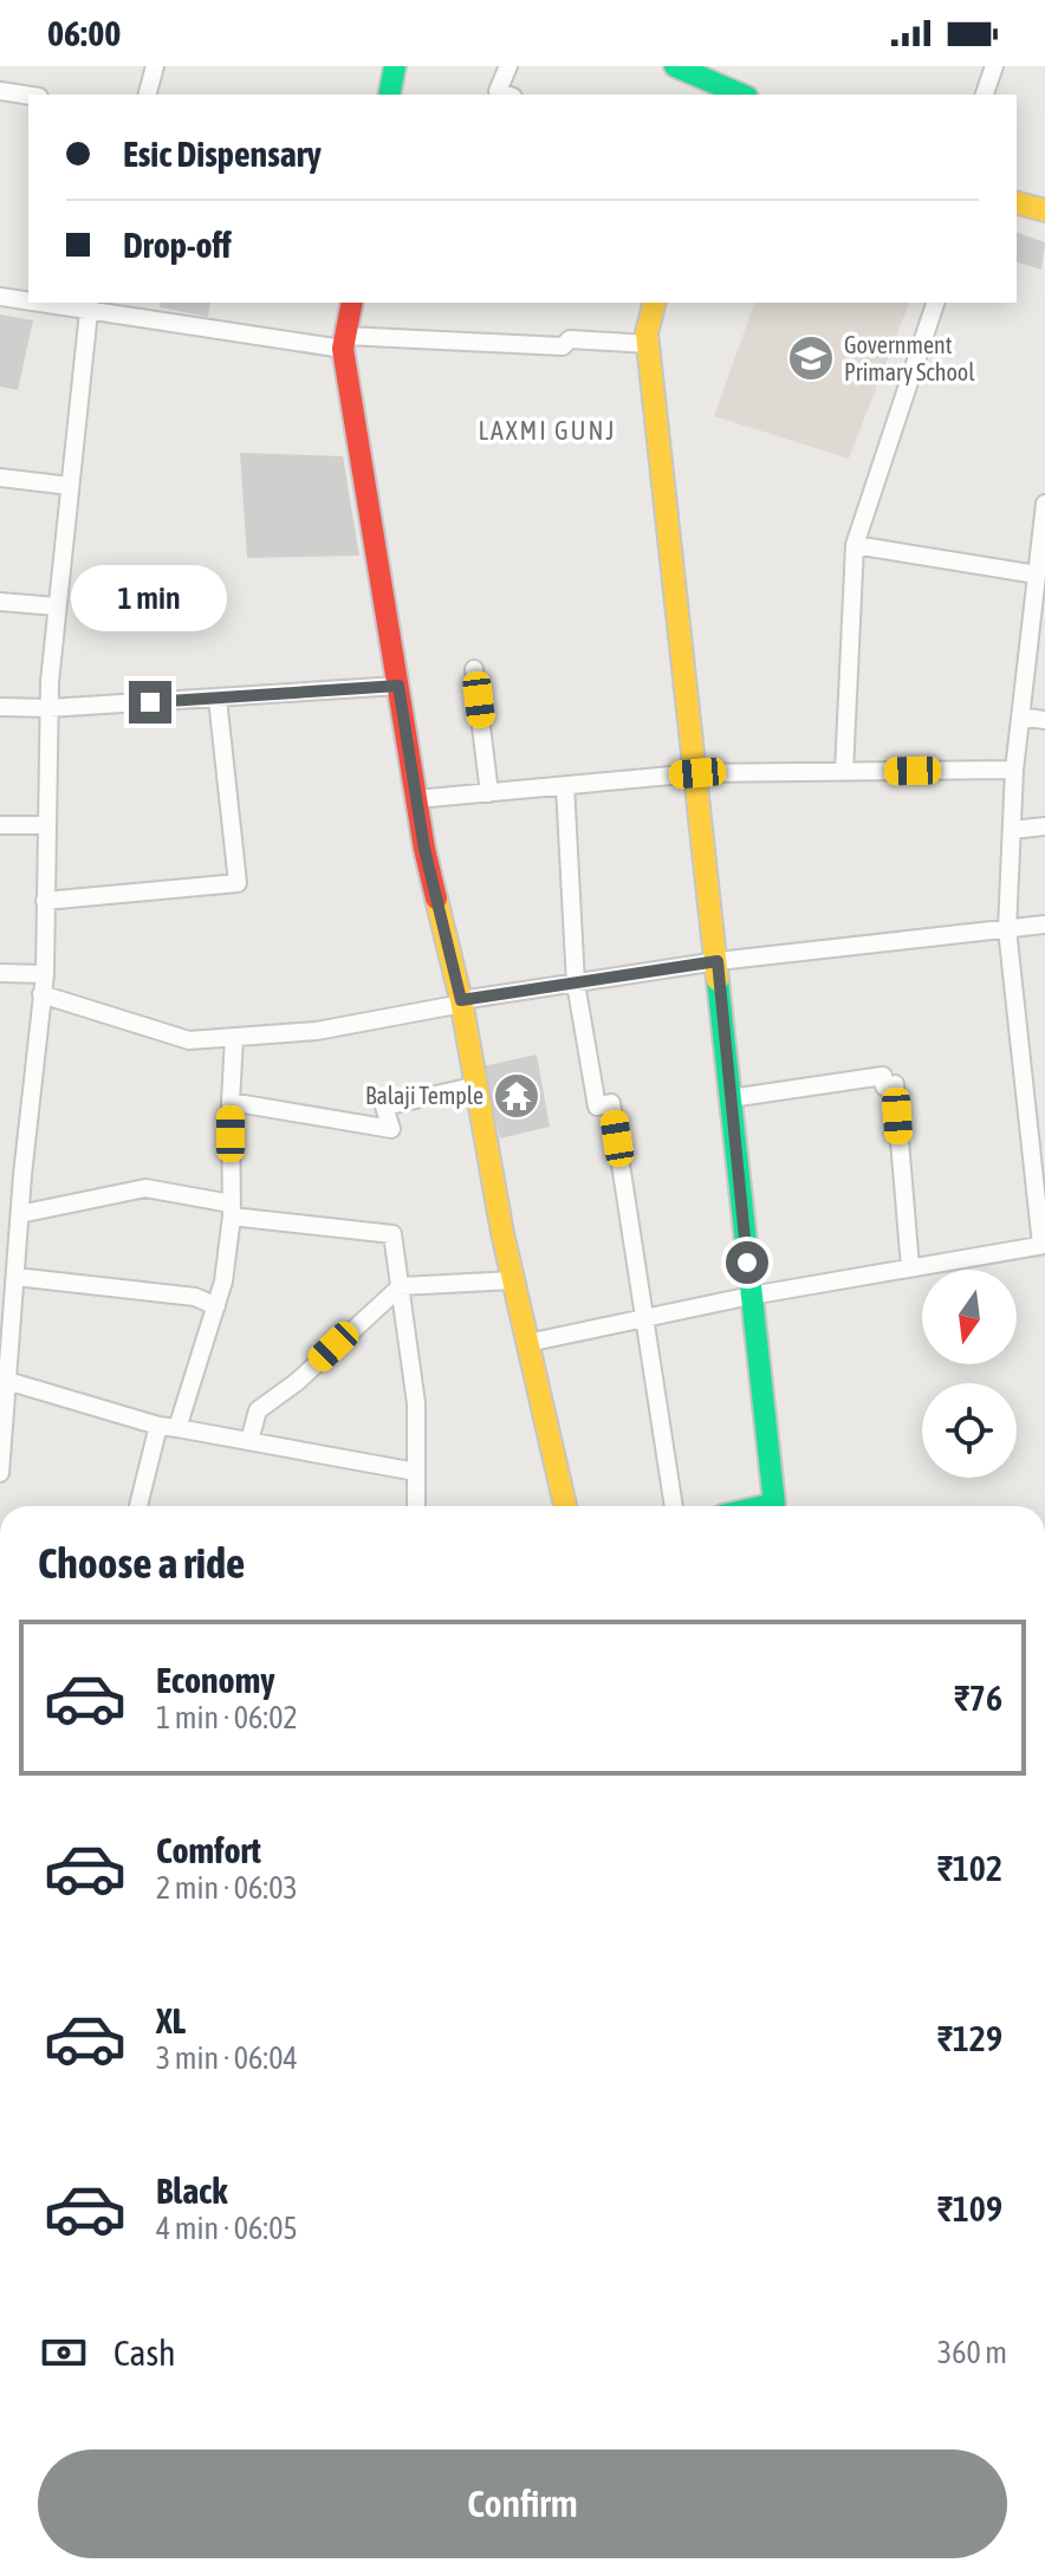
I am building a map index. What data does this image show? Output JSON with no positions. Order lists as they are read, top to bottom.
{
  "districts": ["LAXMI GUNJ"],
  "places": {
    "school or university": ["Government Primary School"],
    "temple": ["Balaji Temple"]
  },
  "north": "bottom",
  "page": {
    "status": "06:00",
    "banner": ["Esic Dispensary", "Drop-off"],
    "bubble": "1 min",
    "heading": "Choose a ride",
    "list": [
      {
        "name": "Economy",
        "note": "1 min · 06:02",
        "value": "₹76"
      },
      {
        "name": "Comfort",
        "note": "2 min · 06:03",
        "value": "₹102"
      },
      {
        "name": "XL",
        "note": "3 min · 06:04",
        "value": "₹129"
      },
      {
        "name": "Black",
        "note": "4 min · 06:05",
        "value": "₹109"
      }
    ],
    "pay": ["Cash", "360 m"],
    "buttons": "Confirm"
  }
}
